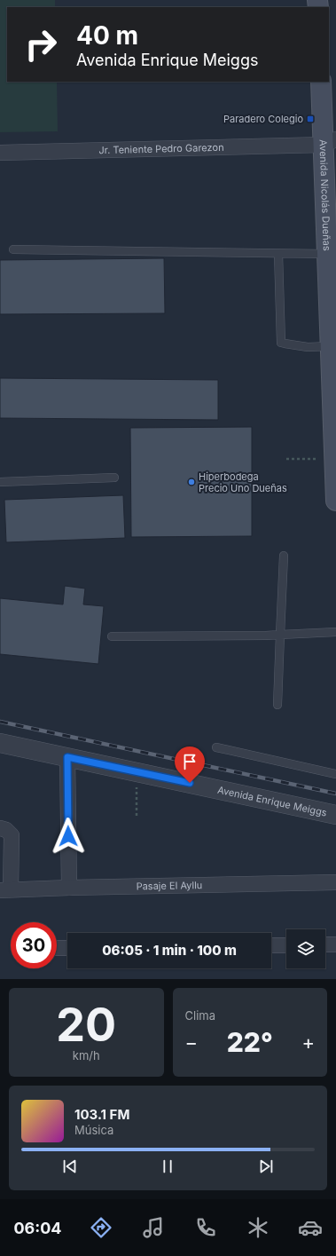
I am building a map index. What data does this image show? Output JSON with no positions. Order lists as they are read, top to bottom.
{
  "streets": {
    "main road": ["Avenida Nicolás Dueñas"],
    "street": ["Jr. Teniente Pedro Garezon", "Avenida Enrique Meiggs", "Pasaje El Ayllu"]
  },
  "crossings": [
    ["Jr. Teniente Pedro Garezon", "Avenida Nicolás Dueñas"]
  ],
  "places": {
    "transit": ["Paradero Colegio"],
    "other": ["Hiperbodega Precio Uno Dueñas"]
  },
  "page": {
    "turn": ["40 m", "Avenida Enrique Meiggs"],
    "limit": "30",
    "trip": "06:05 · 1 min · 100 m",
    "tile": [
      ["20", "km/h"],
      "Clima"
    ],
    "heat": ["−", "22°", "+"],
    "song": ["103.1 FM", "Música"],
    "tabs": "06:04"
  }
}
